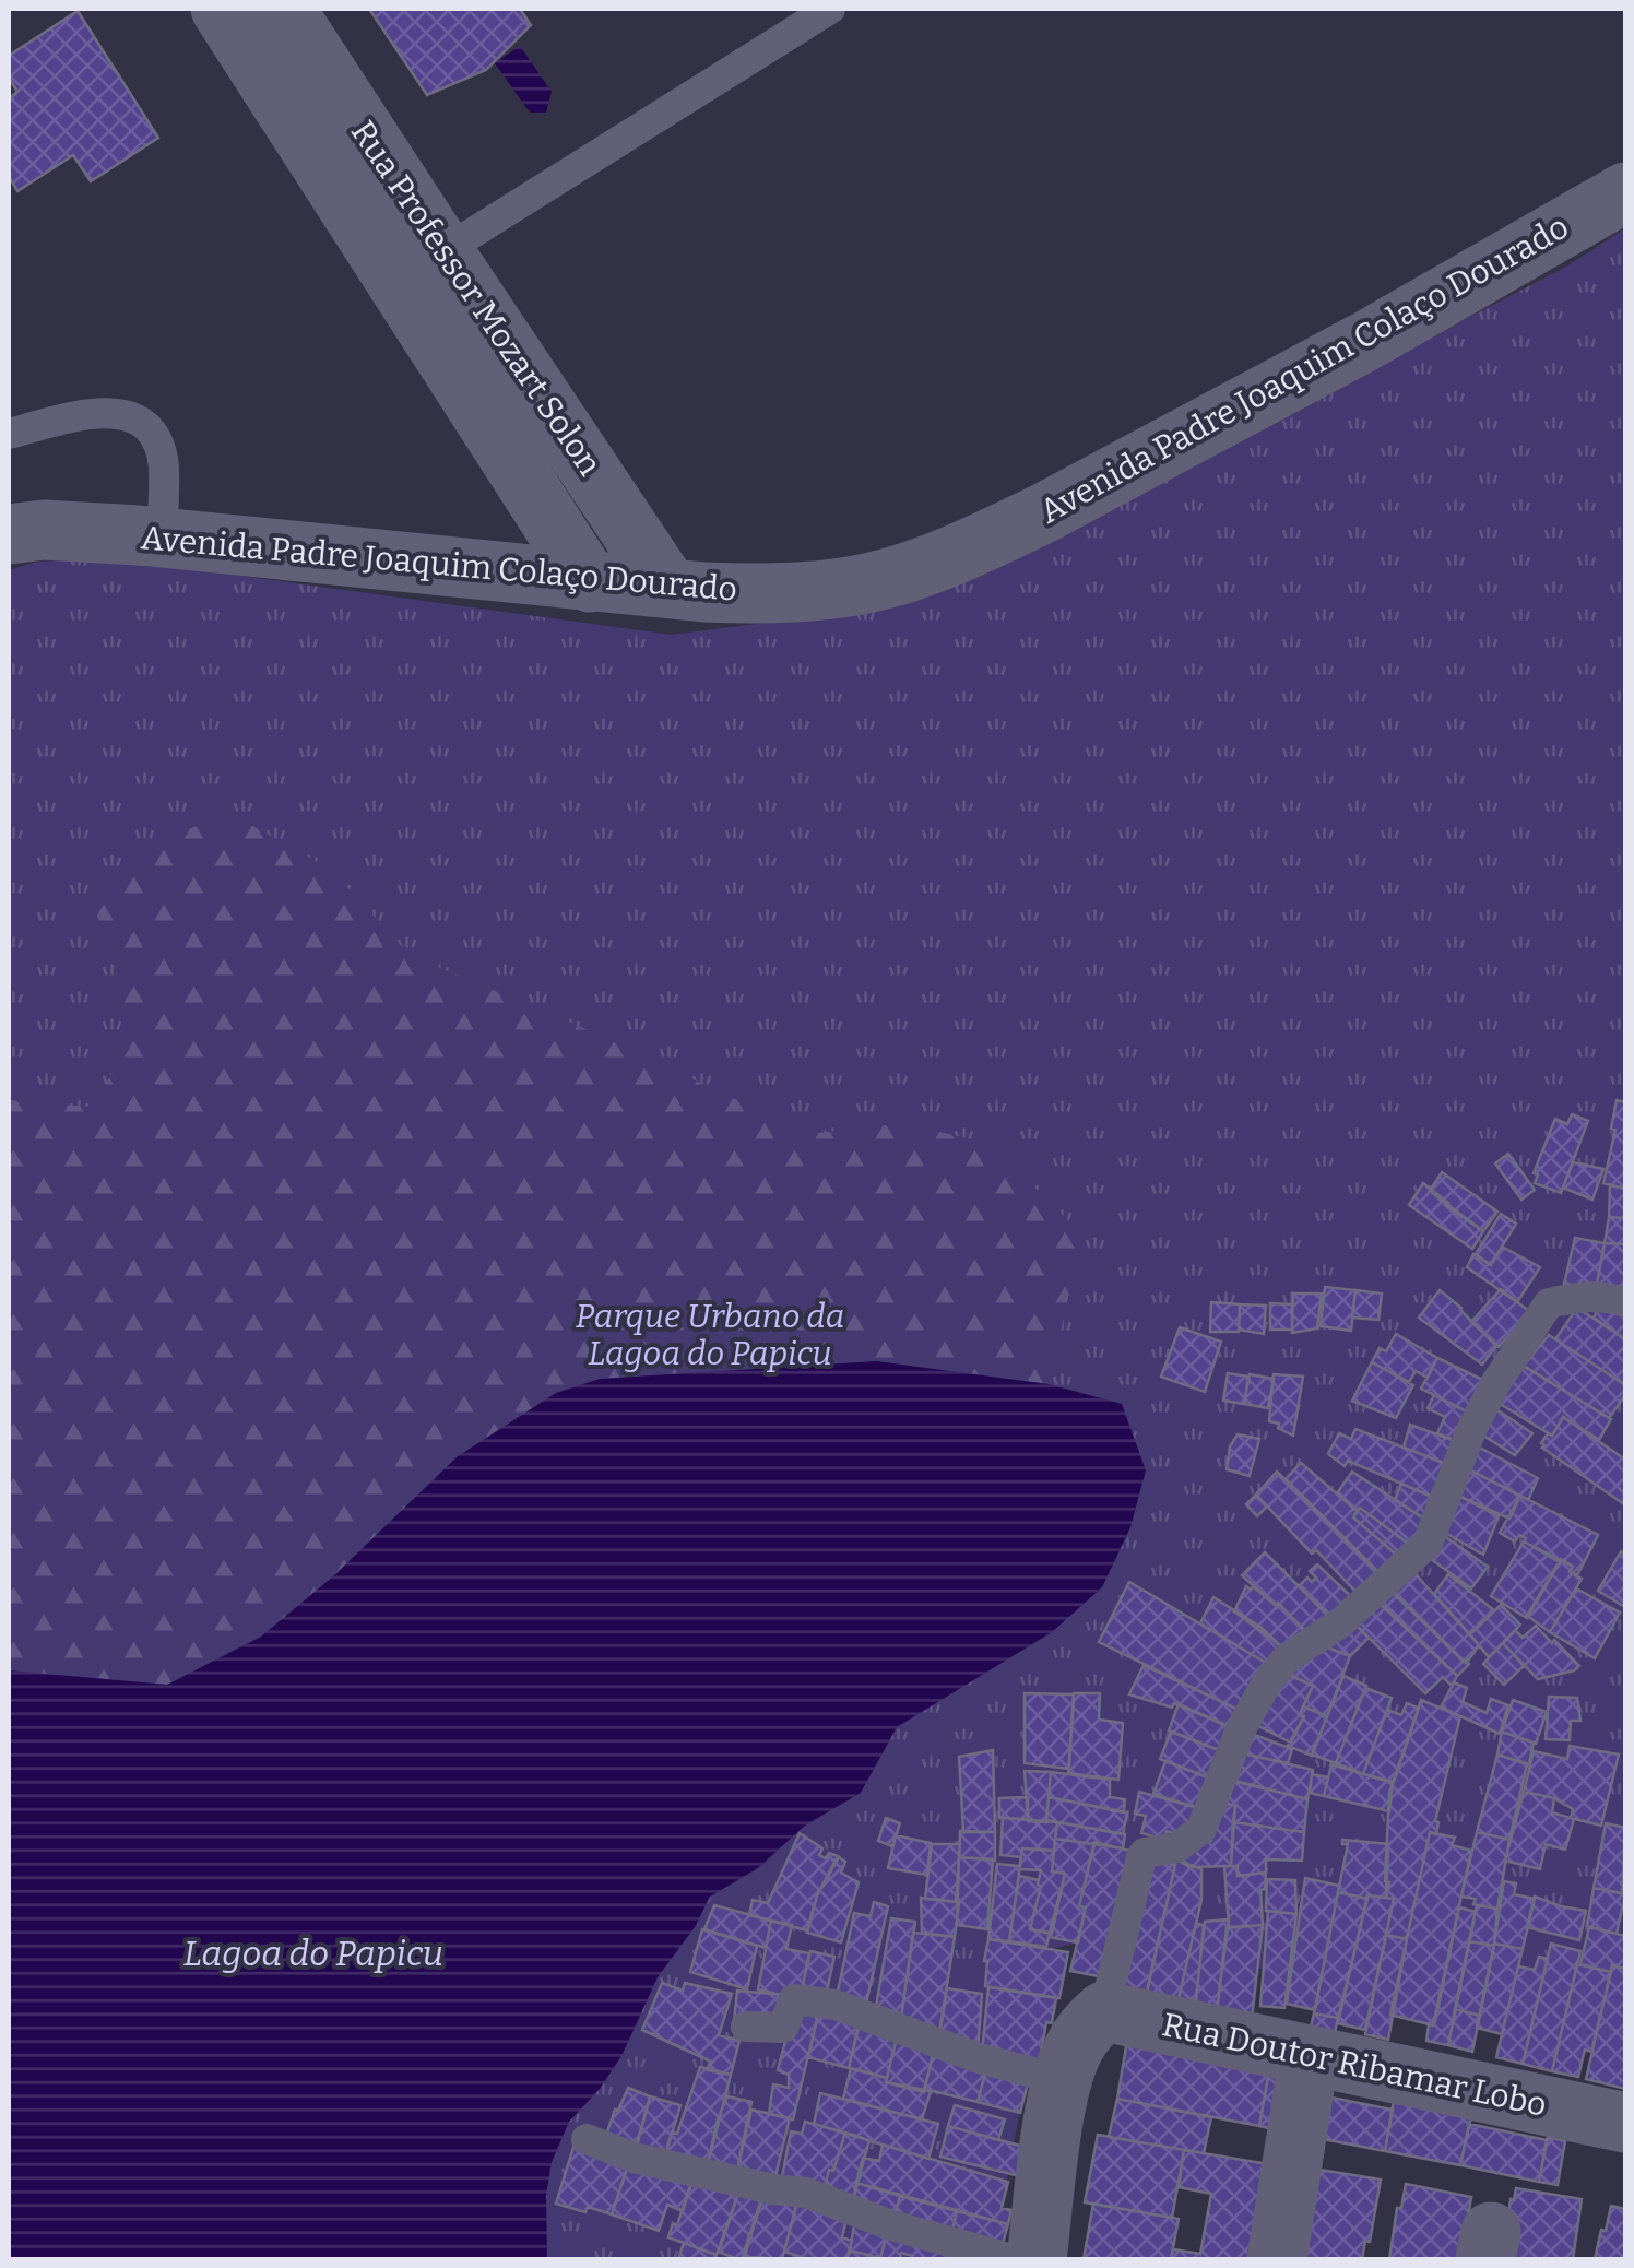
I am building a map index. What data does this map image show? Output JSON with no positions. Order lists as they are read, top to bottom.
{
  "streets": {
    "street": ["Rua Professor Mozart Solon", "Avenida Padre Joaquim Colaço Dourado", "Rua Doutor Ribamar Lobo"]
  },
  "crossings": [
    ["Rua Professor Mozart Solon", "Avenida Padre Joaquim Colaço Dourado"]
  ],
  "water": ["Lagoa do Papicu"],
  "parks": ["Parque Urbano da Lagoa do Papicu"]
}
